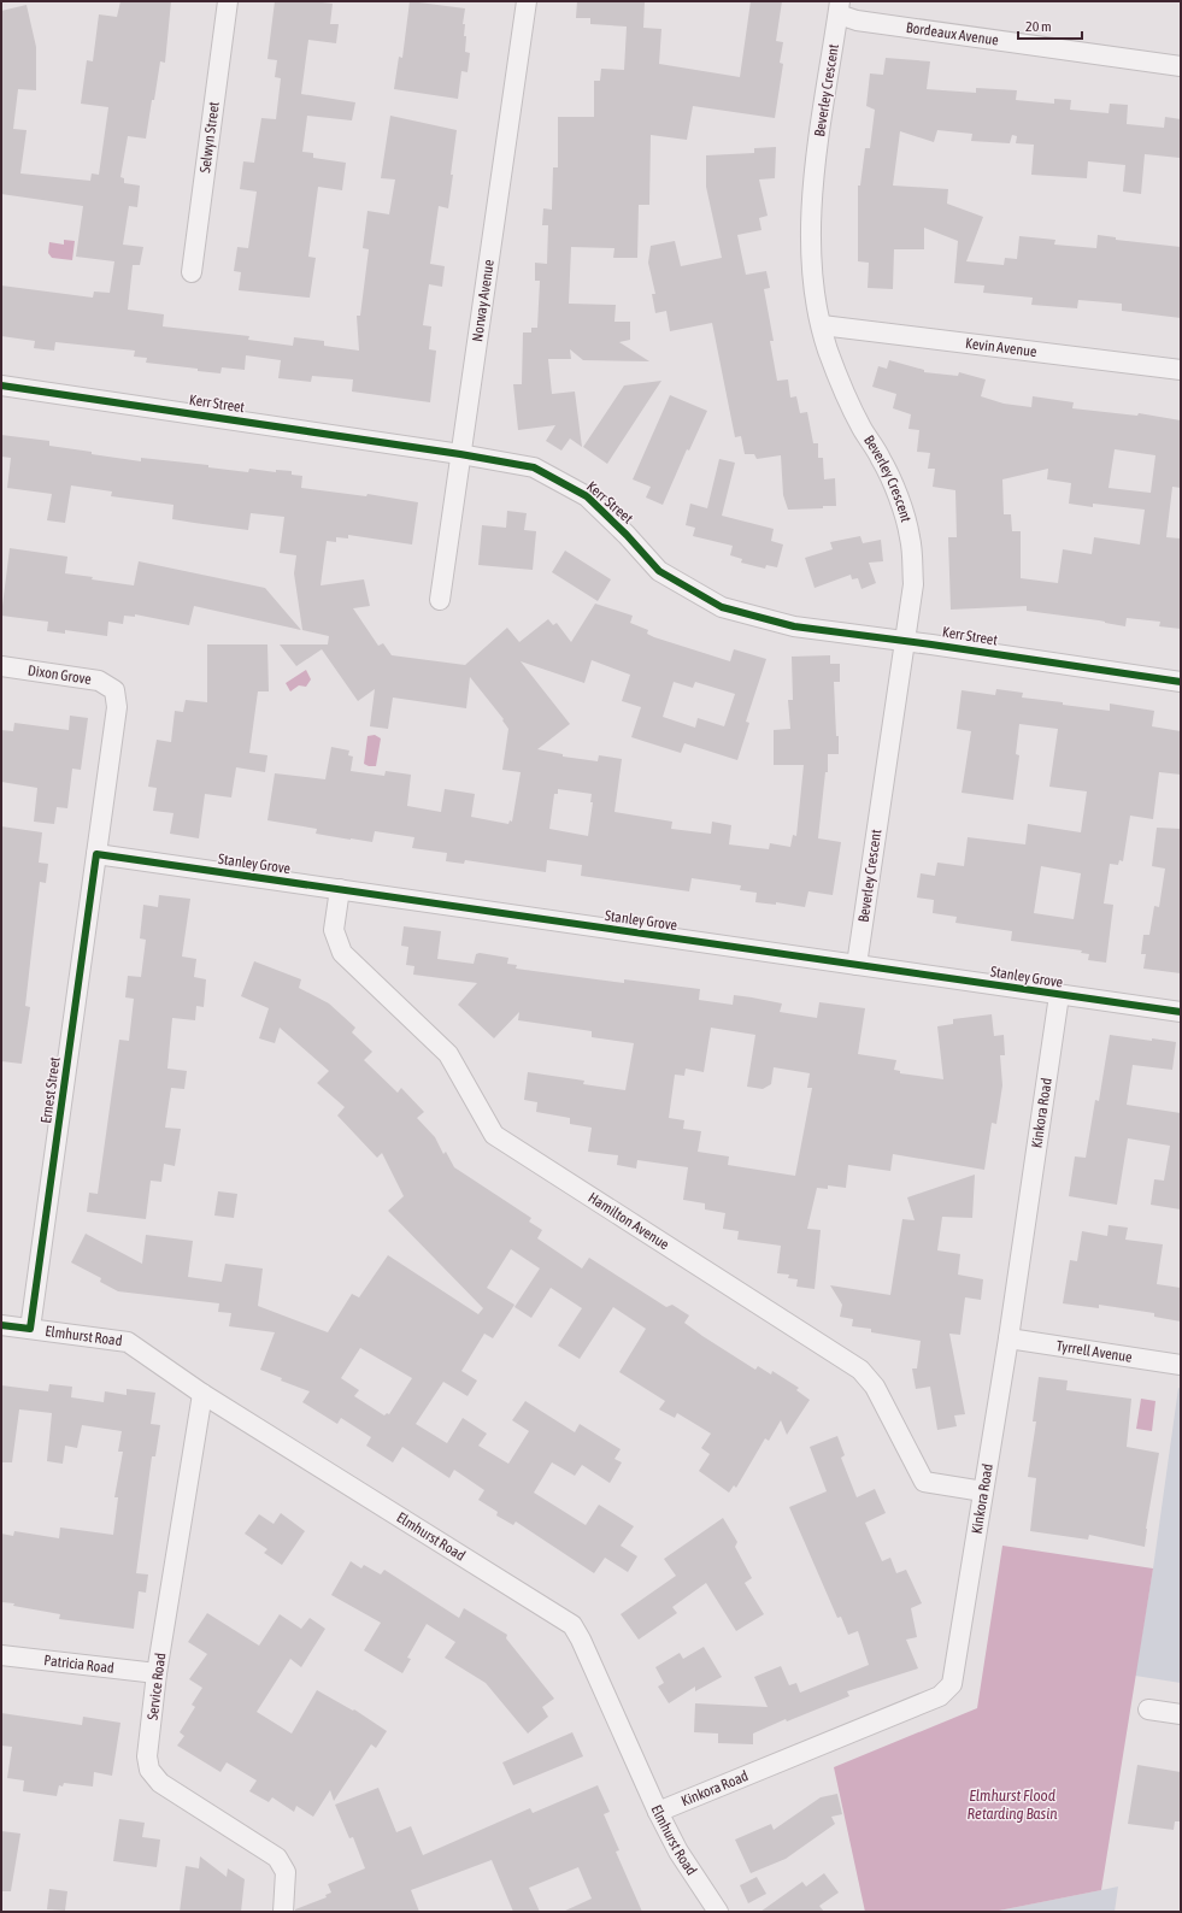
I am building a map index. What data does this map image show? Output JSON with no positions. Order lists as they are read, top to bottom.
{
  "streets": {
    "street": [
      "Bordeaux Avenue",
      "Beverley Crescent",
      "Selwyn Street",
      "Norway Avenue",
      "Kevin Avenue",
      "Kerr Street",
      "Dixon Grove",
      "Stanley Grove",
      "Ernest Street",
      "Kinkora Road",
      "Hamilton Avenue",
      "Elmhurst Road",
      "Tyrrell Avenue",
      "Patricia Road",
      "Service Road"
    ]
  },
  "crossings": [
    ["Bordeaux Avenue", "Beverley Crescent"],
    ["Beverley Crescent", "Kevin Avenue"],
    ["Beverley Crescent", "Kerr Street"],
    ["Beverley Crescent", "Stanley Grove"],
    ["Norway Avenue", "Kerr Street"],
    ["Dixon Grove", "Ernest Street"],
    ["Stanley Grove", "Ernest Street"],
    ["Stanley Grove", "Kinkora Road"],
    ["Stanley Grove", "Hamilton Avenue"],
    ["Ernest Street", "Elmhurst Road"],
    ["Kinkora Road", "Hamilton Avenue"],
    ["Kinkora Road", "Elmhurst Road"],
    ["Kinkora Road", "Tyrrell Avenue"],
    ["Elmhurst Road", "Service Road"],
    ["Patricia Road", "Service Road"]
  ],
  "water": ["Elmhurst Flood Retarding Basin"],
  "scale_bar": "20 m"
}
